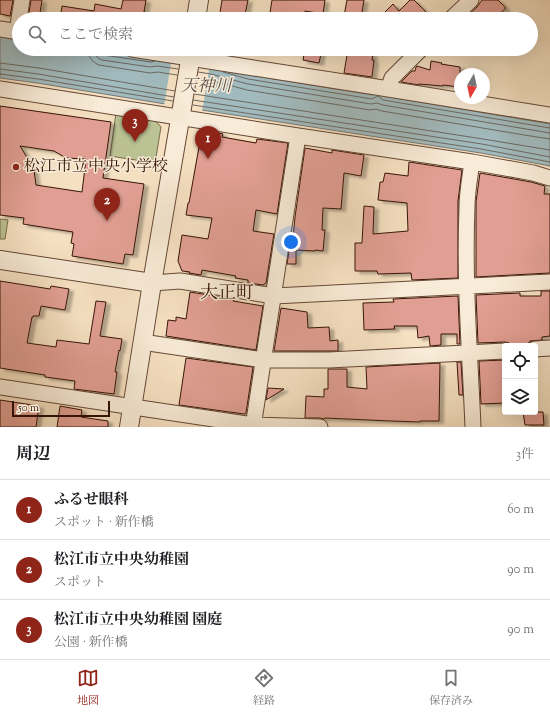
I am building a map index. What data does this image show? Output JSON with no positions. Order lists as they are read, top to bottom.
{
  "districts": ["大正町"],
  "water": ["天神川"],
  "places": ["松江市立中央小学校"],
  "scale_bar": "50 m",
  "north": "bottom",
  "page": {
    "search": "ここで検索",
    "pins": ["3", "1", "2"],
    "scale": "50 m",
    "heading": ["周辺", "3件"],
    "list": [
      {
        "mark": "1",
        "name": "ふるせ眼科",
        "note": "スポット · 新作橋",
        "value": "60 m"
      },
      {
        "mark": "2",
        "name": "松江市立中央幼稚園",
        "note": "スポット",
        "value": "90 m"
      },
      {
        "mark": "3",
        "name": "松江市立中央幼稚園 園庭",
        "note": "公園 · 新作橋",
        "value": "90 m"
      }
    ],
    "nav": ["地図", "経路", "保存済み"]
  }
}
